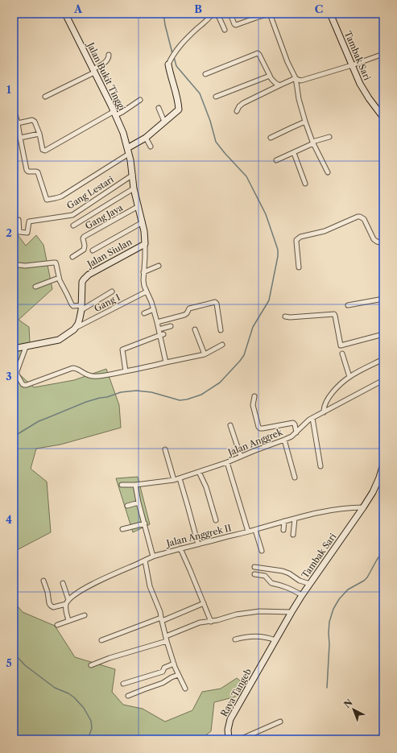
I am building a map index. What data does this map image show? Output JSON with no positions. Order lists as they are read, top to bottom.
{
  "streets": {
    "street": [
      "Tambak Sari",
      "Jalan Bukit Tinggi",
      "Gang Lestari",
      "Gang Jaya",
      "Jalan Siulan",
      "Gang I",
      "Jalan Anggrek",
      "Jalan Anggrek II",
      "Raya Tangeb"
    ]
  },
  "crossings": [
    ["Tambak Sari", "Jalan Anggrek II"],
    ["Tambak Sari", "Raya Tangeb"],
    ["Jalan Bukit Tinggi", "Jalan Siulan"],
    ["Gang Lestari", "Jalan Siulan"],
    ["Gang Jaya", "Jalan Siulan"],
    ["Jalan Siulan", "Gang I"],
    ["Jalan Anggrek", "Jalan Anggrek II"]
  ],
  "north": "top left",
  "grid": {
    "columns": ["A", "B", "C"],
    "rows": [
      "1",
      "2",
      "3",
      "4",
      "5"
    ]
  }
}
